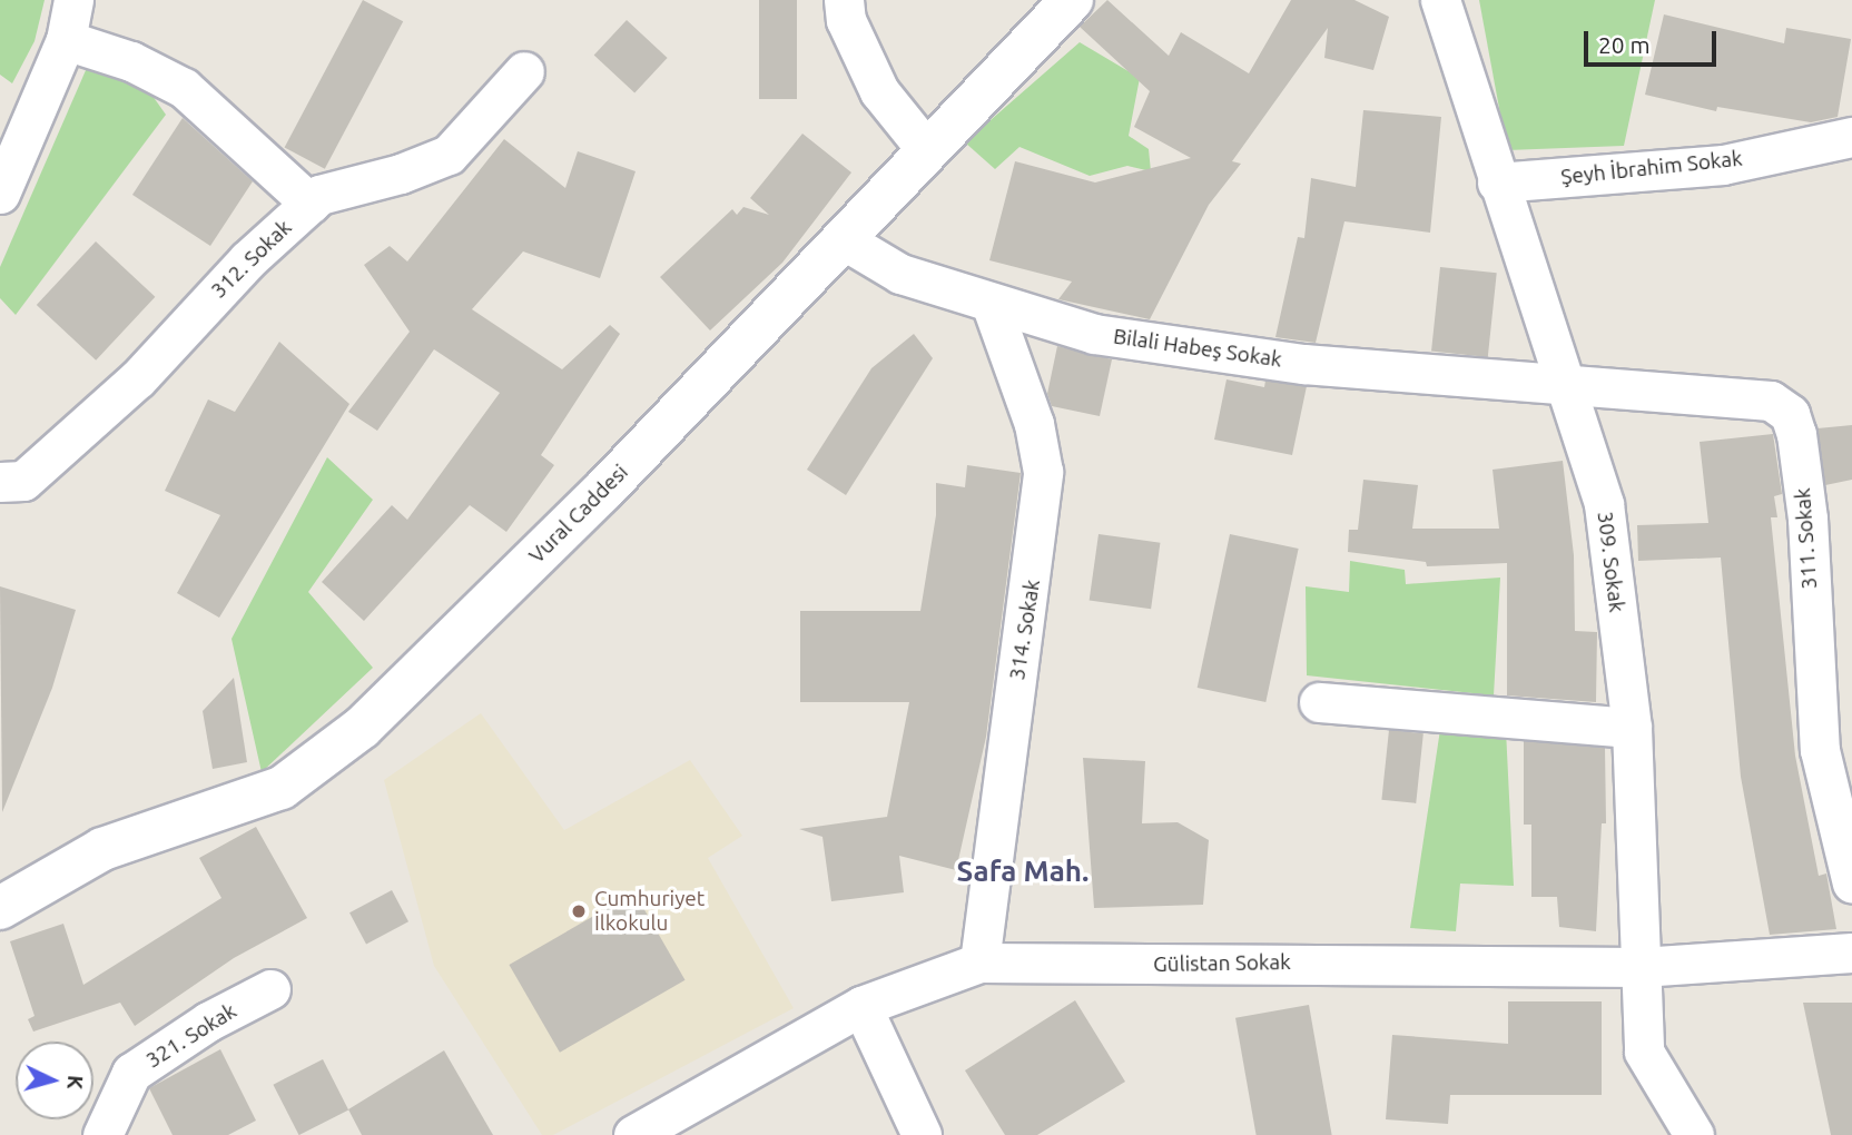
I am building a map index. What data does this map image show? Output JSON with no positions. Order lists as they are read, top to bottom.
{
  "streets": {
    "street": [
      "Şeyh İbrahim Sokak",
      "312. Sokak",
      "Bilali Habeş Sokak",
      "Vural Caddesi",
      "311. Sokak",
      "309. Sokak",
      "314. Sokak",
      "Gülistan Sokak",
      "321. Sokak"
    ]
  },
  "crossings": [
    ["Şeyh İbrahim Sokak", "309. Sokak"],
    ["Bilali Habeş Sokak", "Vural Caddesi"],
    ["Bilali Habeş Sokak", "311. Sokak"],
    ["Bilali Habeş Sokak", "309. Sokak"],
    ["Bilali Habeş Sokak", "314. Sokak"],
    ["311. Sokak", "309. Sokak"],
    ["309. Sokak", "Gülistan Sokak"],
    ["314. Sokak", "Gülistan Sokak"]
  ],
  "districts": ["Safa Mah."],
  "places": ["Cumhuriyet İlkokulu"],
  "scale_bar": "20 m",
  "north": "right"
}
